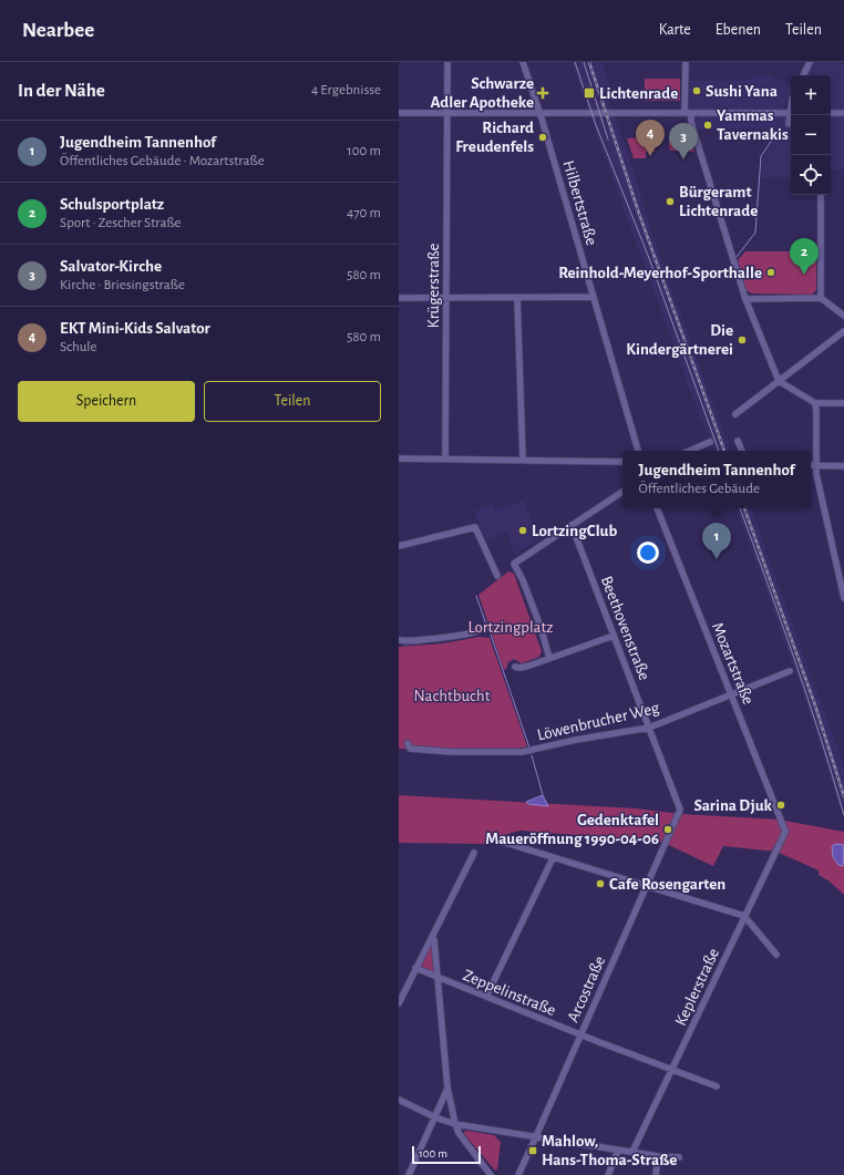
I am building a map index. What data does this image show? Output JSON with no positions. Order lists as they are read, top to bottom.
{
  "streets": {
    "street": [
      "Hilbertstraße",
      "Krügerstraße",
      "Beethovenstraße",
      "Mozartstraße",
      "Löwenbrucher Weg",
      "Keplerstraße",
      "Arcostraße",
      "Zeppelinstraße"
    ]
  },
  "crossings": [
    ["Beethovenstraße", "Löwenbrucher Weg"],
    ["Beethovenstraße", "Arcostraße"],
    ["Mozartstraße", "Löwenbrucher Weg"],
    ["Mozartstraße", "Keplerstraße"],
    ["Keplerstraße", "Zeppelinstraße"],
    ["Arcostraße", "Zeppelinstraße"]
  ],
  "parks": ["Lortzingplatz", "Nachtbucht"],
  "places": {
    "other": [
      "Sushi Yana",
      "Yammas Tavernakis",
      "Richard Freudenfels",
      "Bürgeramt Lichtenrade",
      "Reinhold-Meyerhof-Sporthalle",
      "Die Kindergärtnerei",
      "LortzingClub",
      "Sarina Djuk",
      "Gedenktafel Maueröffnung 1990-04-06",
      "Cafe Rosengarten"
    ],
    "health": ["Schwarze Adler Apotheke"],
    "transit": ["Lichtenrade", "Mahlow, Hans-Thoma-Straße"]
  },
  "scale_bar": "100 m",
  "page": {
    "header": "Nearbee",
    "nav": ["Karte", "Ebenen", "Teilen"],
    "heading": ["In der Nähe", "4 Ergebnisse"],
    "map_buttons": ["+", "−"],
    "list": [
      {
        "mark": "1",
        "name": "Jugendheim Tannenhof",
        "note": "Öffentliches Gebäude · Mozartstraße",
        "value": "100 m"
      },
      {
        "mark": "2",
        "name": "Schulsportplatz",
        "note": "Sport · Zescher Straße",
        "value": "470 m"
      },
      {
        "mark": "3",
        "name": "Salvator-Kirche",
        "note": "Kirche · Briesingstraße",
        "value": "580 m"
      },
      {
        "mark": "4",
        "name": "EKT Mini-Kids Salvator",
        "note": "Schule",
        "value": "580 m"
      }
    ],
    "pins": [
      "4",
      "3",
      "2",
      "1"
    ],
    "buttons": ["Speichern", "Teilen"],
    "popup": ["Jugendheim Tannenhof", "Öffentliches Gebäude"],
    "scale": "100 m"
  }
}
